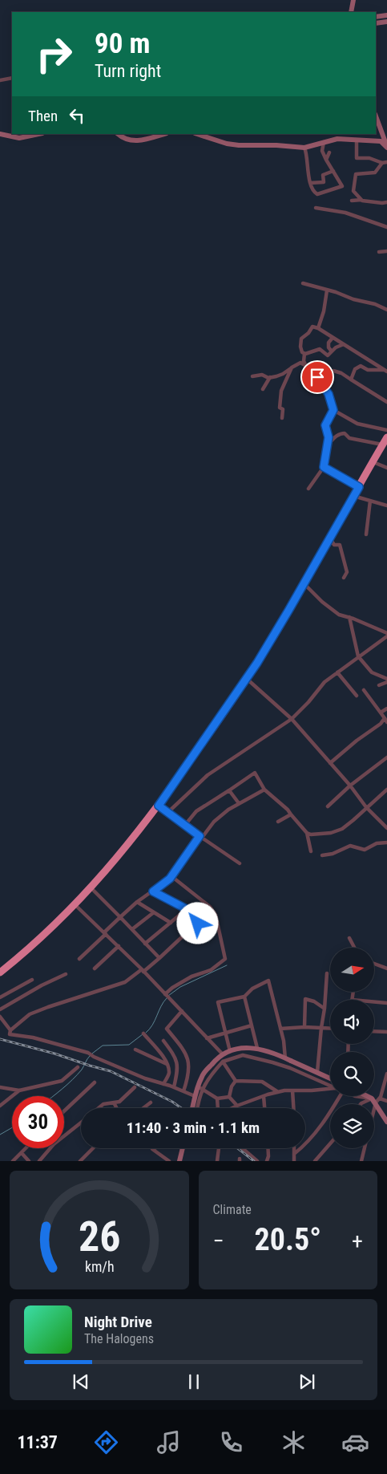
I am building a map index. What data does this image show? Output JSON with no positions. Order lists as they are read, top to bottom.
{
  "north": "right",
  "page": {
    "turn": ["90 m", "Turn right"],
    "then": "Then",
    "limit": "30",
    "trip": "11:40 · 3 min · 1.1 km",
    "tile": "Climate",
    "heat": ["−", "20.5°", "+"],
    "song": ["Night Drive", "The Halogens"],
    "tabs": "11:37",
    "gauge": ["26", "km/h"]
  }
}
